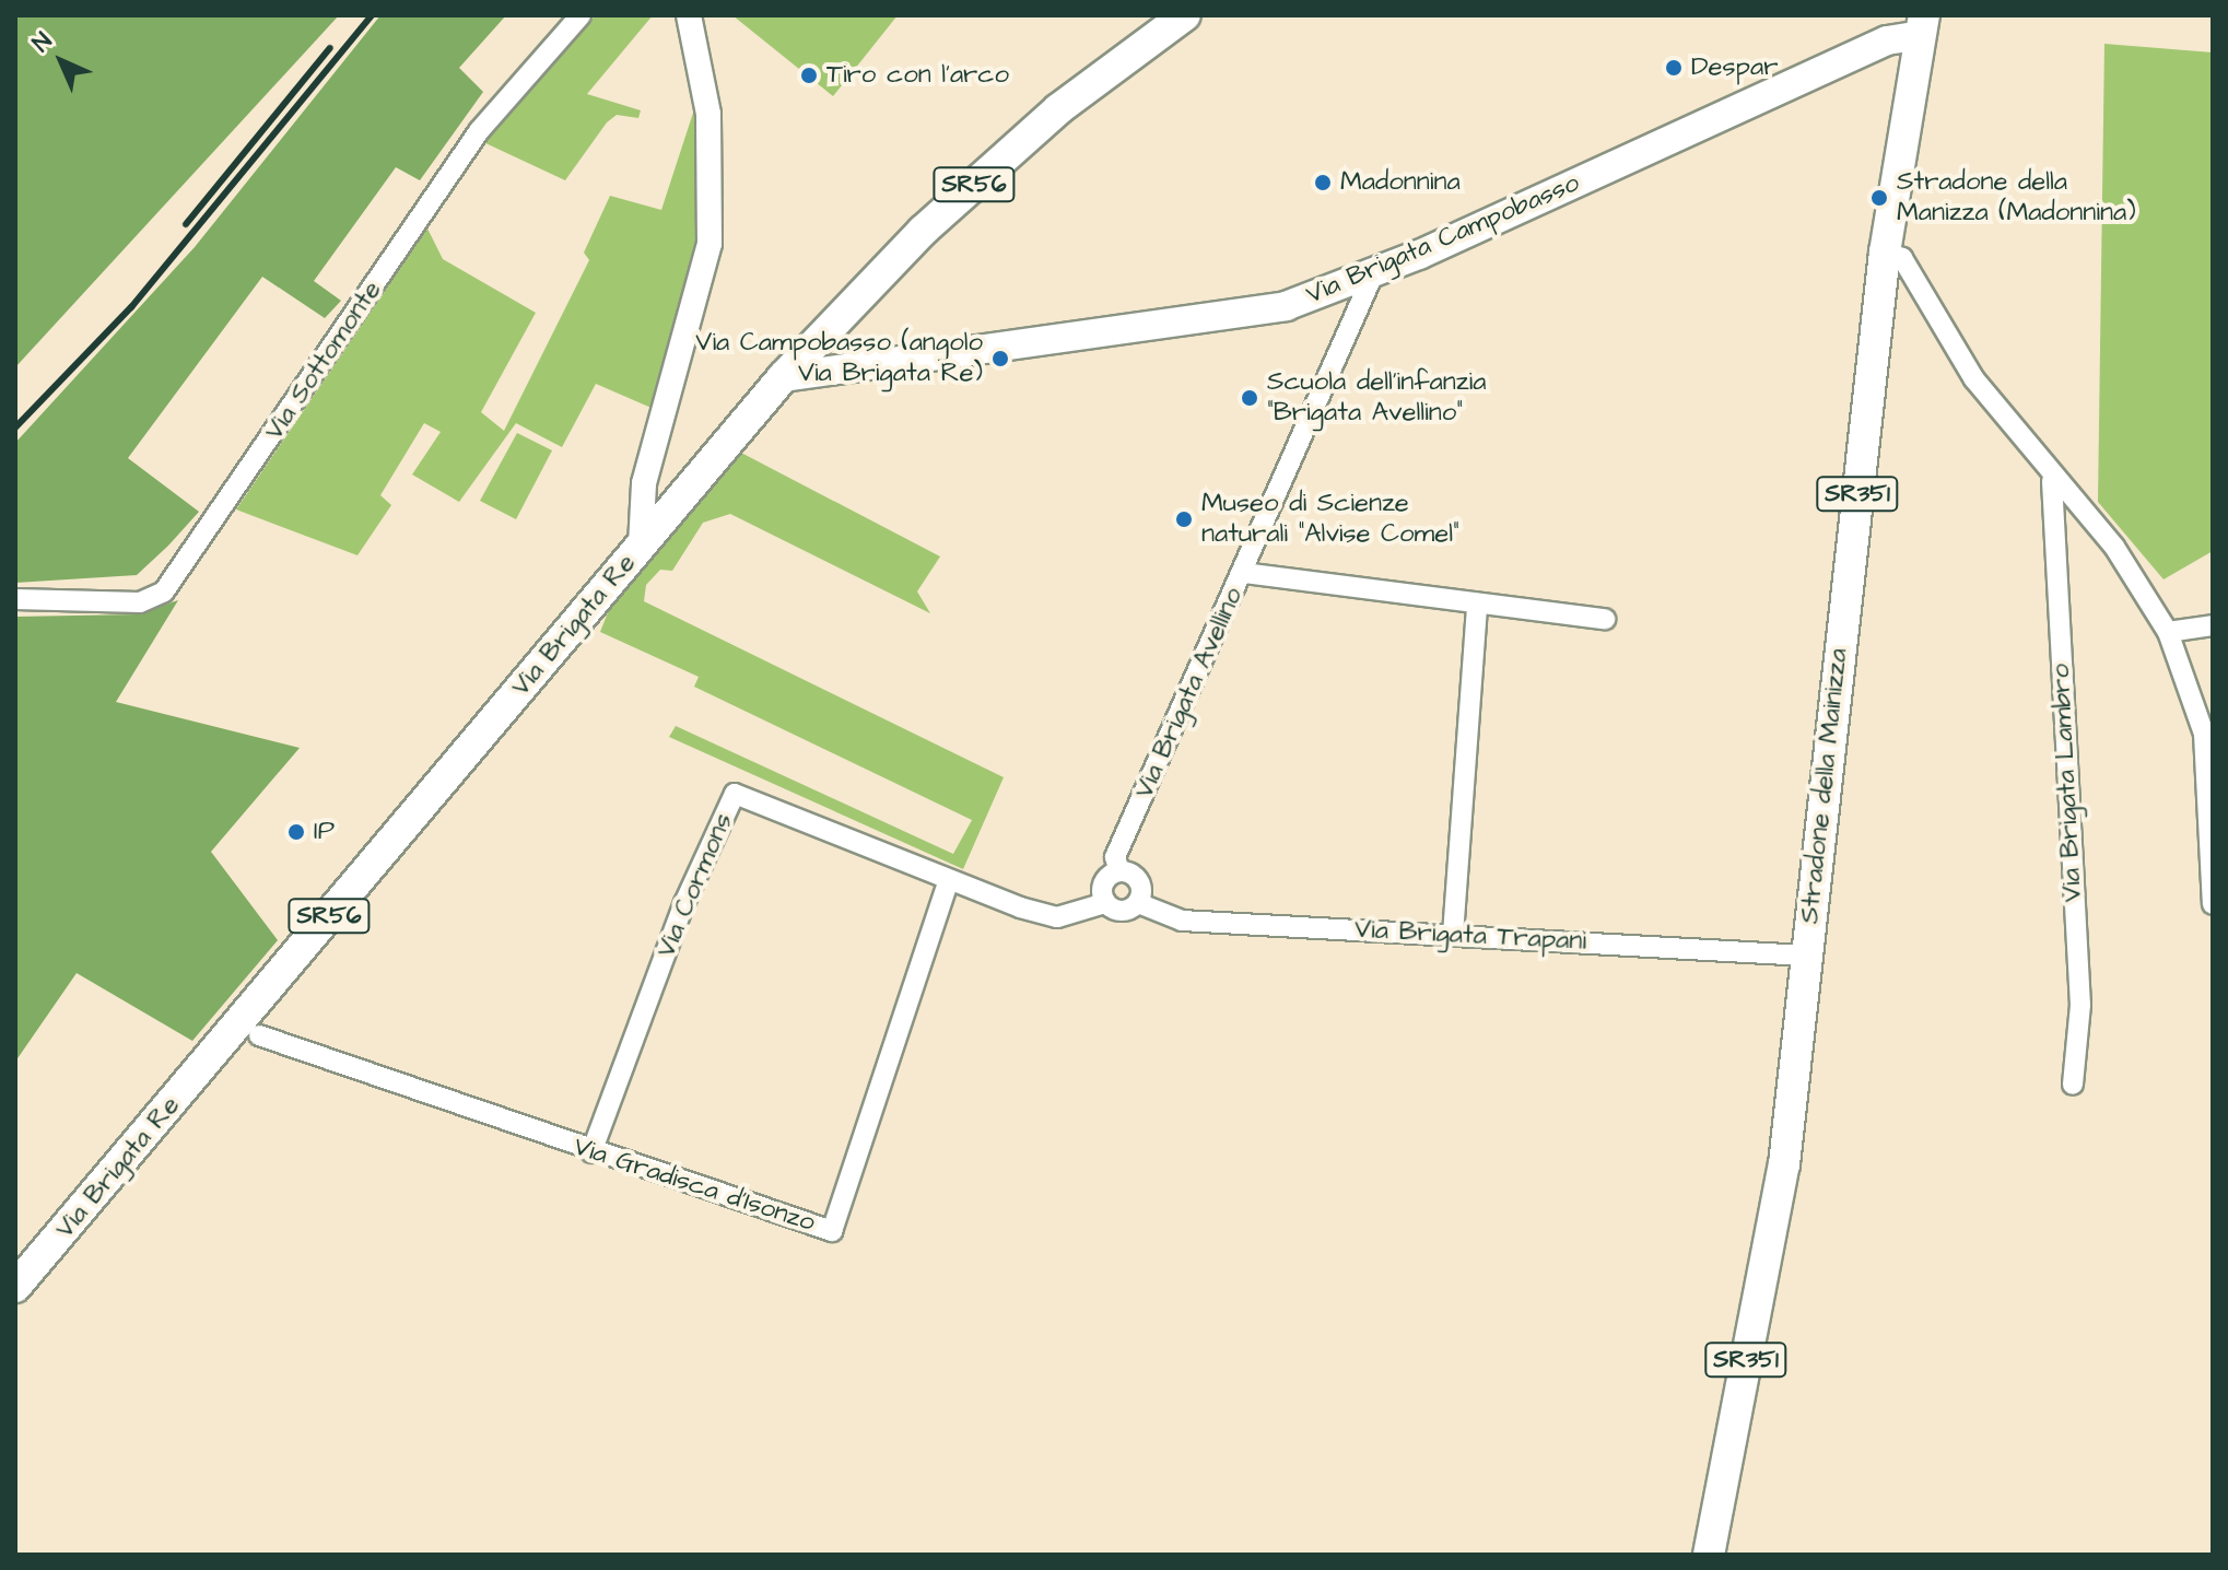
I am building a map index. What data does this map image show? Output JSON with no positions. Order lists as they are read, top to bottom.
{
  "streets": {
    "main road": [
      "SR56",
      "Via Brigata Campobasso",
      "SR351",
      "Via Brigata Re",
      "Stradone della Mainizza"
    ],
    "street": [
      "Via Sottomonte",
      "Via Brigata Avellino",
      "Via Brigata Lambro",
      "Via Cormons",
      "Via Brigata Trapani",
      "Via Gradisca d'Isonzo"
    ]
  },
  "crossings": [
    ["Via Brigata Campobasso", "Via Brigata Re"],
    ["Via Brigata Campobasso", "Via Brigata Avellino"],
    ["Via Brigata Campobasso", "Stradone della Mainizza"],
    ["Via Brigata Avellino", "Via Cormons"],
    ["Via Brigata Avellino", "Via Brigata Trapani"],
    ["Stradone della Mainizza", "Via Brigata Trapani"],
    ["Via Cormons", "Via Brigata Trapani"],
    ["Via Cormons", "Via Gradisca d'Isonzo"]
  ],
  "places": [
    "Despar",
    "Tiro con l'arco",
    "Madonnina",
    "Stradone della Manizza (Madonnina)",
    "Via Campobasso (angolo Via Brigata Re)",
    "Scuola dell'infanzia \"Brigata Avellino\"",
    "Museo di Scienze naturali \"Alvise Comel\"",
    "IP"
  ],
  "north": "top left"
}
